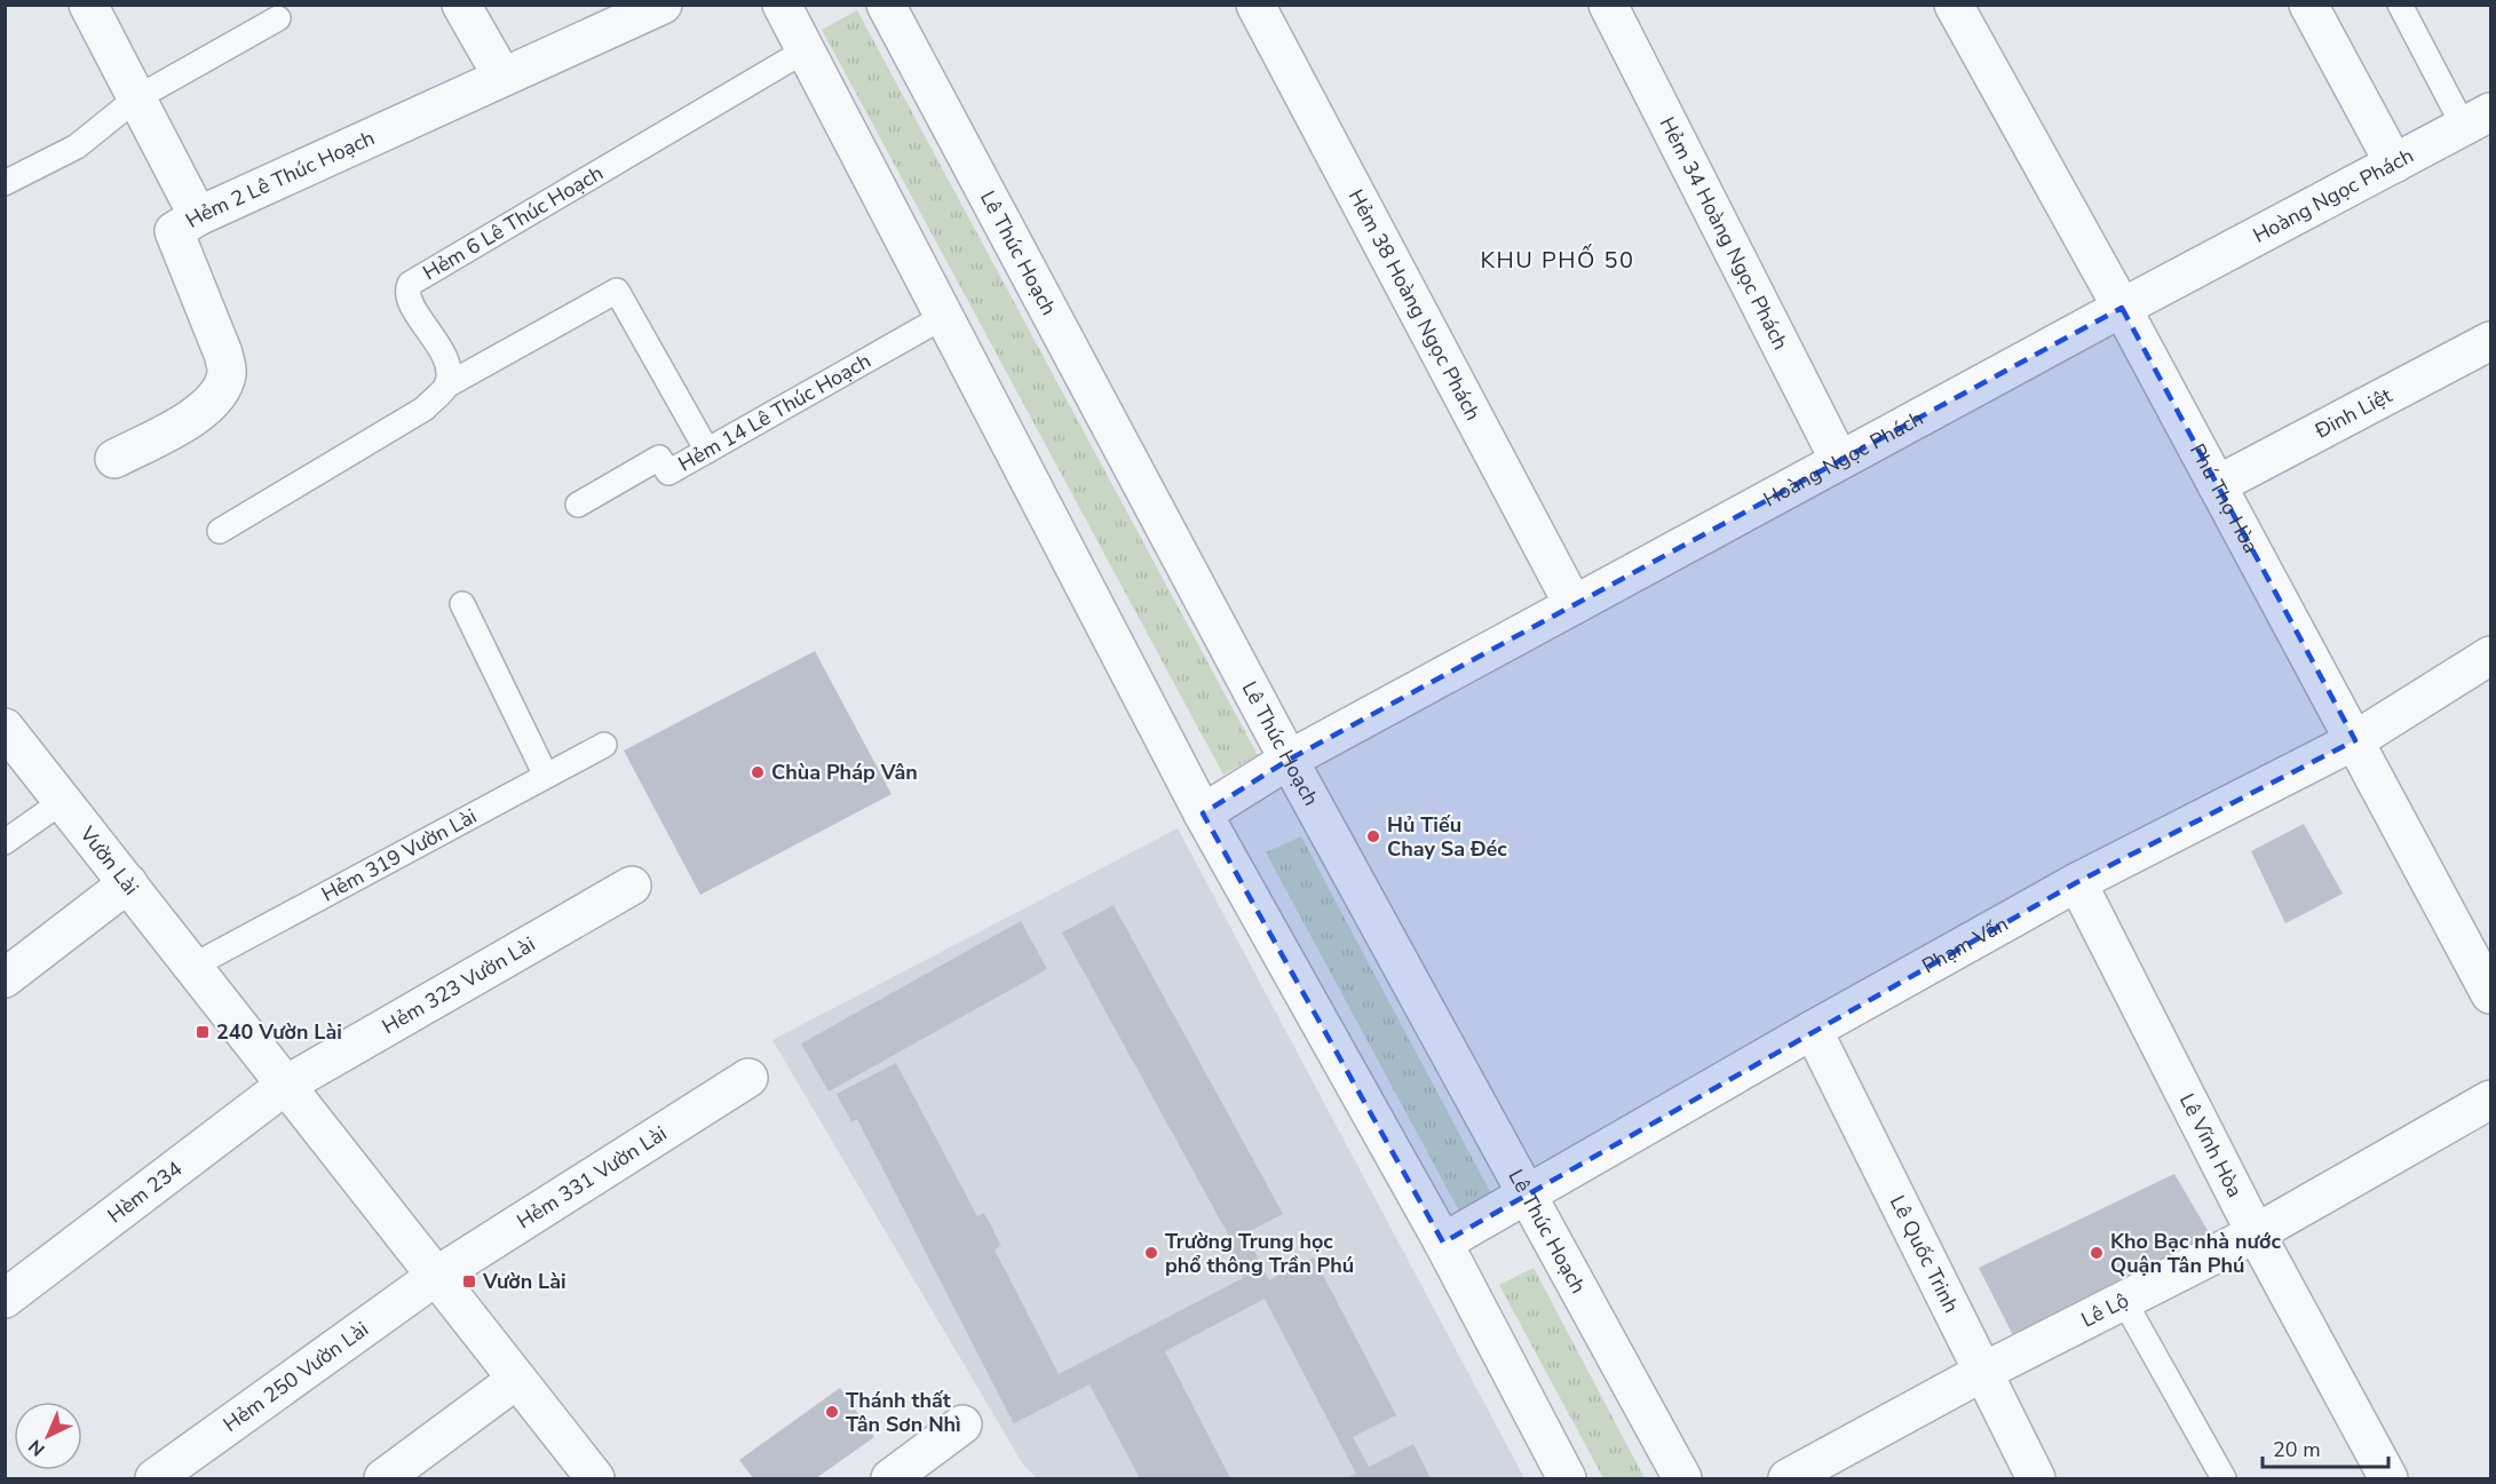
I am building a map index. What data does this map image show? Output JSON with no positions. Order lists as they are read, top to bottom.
{
  "streets": {
    "street": [
      "Hẻm 2 Lê Thúc Hoạch",
      "Hoàng Ngọc Phách",
      "Hẻm 34 Hoàng Ngọc Phách",
      "Lê Thúc Hoạch",
      "Hẻm 38 Hoàng Ngọc Phách",
      "Đinh Liệt",
      "Phú Thọ Hòa",
      "Vườn Lài",
      "Phạm Vấn",
      "Hẻm 323 Vườn Lài",
      "Lê Vĩnh Hòa",
      "Hẻm 331 Vườn Lài",
      "Hèm 234",
      "Lê Quốc Trinh",
      "Lê Lộ",
      "Hẻm 250 Vườn Lài"
    ],
    "lane": ["Hẻm 6 Lê Thúc Hoạch", "Hẻm 14 Lê Thúc Hoạch", "Hẻm 319 Vườn Lài"]
  },
  "crossings": [
    ["Hoàng Ngọc Phách", "Hẻm 34 Hoàng Ngọc Phách"],
    ["Hoàng Ngọc Phách", "Lê Thúc Hoạch"],
    ["Hoàng Ngọc Phách", "Hẻm 38 Hoàng Ngọc Phách"],
    ["Hoàng Ngọc Phách", "Phú Thọ Hòa"],
    ["Lê Thúc Hoạch", "Phạm Vấn"],
    ["Đinh Liệt", "Phú Thọ Hòa"],
    ["Phú Thọ Hòa", "Phạm Vấn"],
    ["Hẻm 319 Vườn Lài", "Vườn Lài"],
    ["Vườn Lài", "Hẻm 323 Vườn Lài"],
    ["Vườn Lài", "Hẻm 331 Vườn Lài"],
    ["Vườn Lài", "Hèm 234"],
    ["Vườn Lài", "Hẻm 250 Vườn Lài"],
    ["Phạm Vấn", "Lê Vĩnh Hòa"],
    ["Phạm Vấn", "Lê Quốc Trinh"],
    ["Hẻm 323 Vườn Lài", "Hèm 234"],
    ["Lê Vĩnh Hòa", "Lê Lộ"],
    ["Hẻm 331 Vườn Lài", "Hẻm 250 Vườn Lài"],
    ["Lê Quốc Trinh", "Lê Lộ"]
  ],
  "districts": ["KHU PHỐ 50"],
  "places": {
    "other": [
      "Chùa Pháp Vân",
      "Hủ Tiếu Chay Sa Đéc",
      "Trường Trung học phổ thông Trần Phú",
      "Kho Bạc nhà nước Quận Tân Phú",
      "Thánh thất Tân Sơn Nhì"
    ],
    "transit": ["240 Vườn Lài", "Vườn Lài"]
  },
  "scale_bar": "20 m",
  "north": "bottom left"
}
